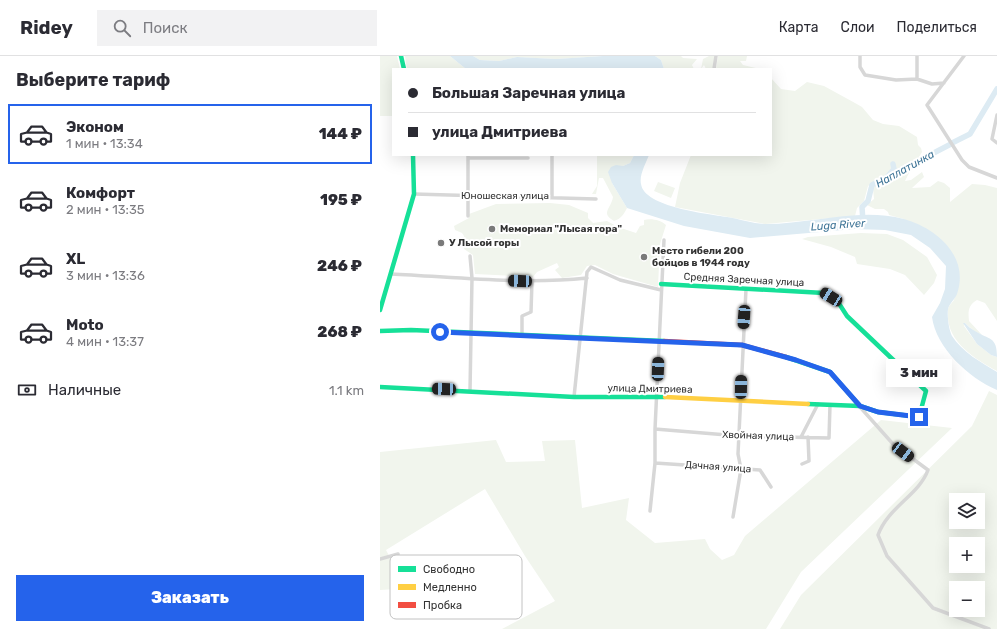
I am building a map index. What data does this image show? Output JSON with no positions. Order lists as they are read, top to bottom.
{
  "streets": {
    "street": [
      "Юношеская улица",
      "Средняя Заречная улица",
      "улица Дмитриева",
      "Хвойная улица",
      "Дачная улица"
    ]
  },
  "crossings": [
    ["Средняя Заречная улица", "улица Дмитриева"],
    ["улица Дмитриева", "Хвойная улица"]
  ],
  "water": ["Наплатинка", "Luga River"],
  "places": ["Мемориал \"Лысая гора\"", "У Лысой горы", "Место гибели 200 бойцов в 1944 году"],
  "legend": ["Свободно", "Медленно", "Пробка"],
  "page": {
    "header": "Ridey",
    "search": "Поиск",
    "nav": ["Карта", "Слои", "Поделиться"],
    "heading": "Выберите тариф",
    "banner": ["Большая Заречная улица", "улица Дмитриева"],
    "list": [
      {
        "name": "Эконом",
        "note": "1 мин · 13:34",
        "value": "144 ₽"
      },
      {
        "name": "Комфорт",
        "note": "2 мин · 13:35",
        "value": "195 ₽"
      },
      {
        "name": "XL",
        "note": "3 мин · 13:36",
        "value": "246 ₽"
      },
      {
        "name": "Moto",
        "note": "4 мин · 13:37",
        "value": "268 ₽"
      }
    ],
    "bubble": "3 мин",
    "pay": ["Наличные", "1.1 km"],
    "map_buttons": ["+", "−"],
    "buttons": "Заказать"
  }
}
